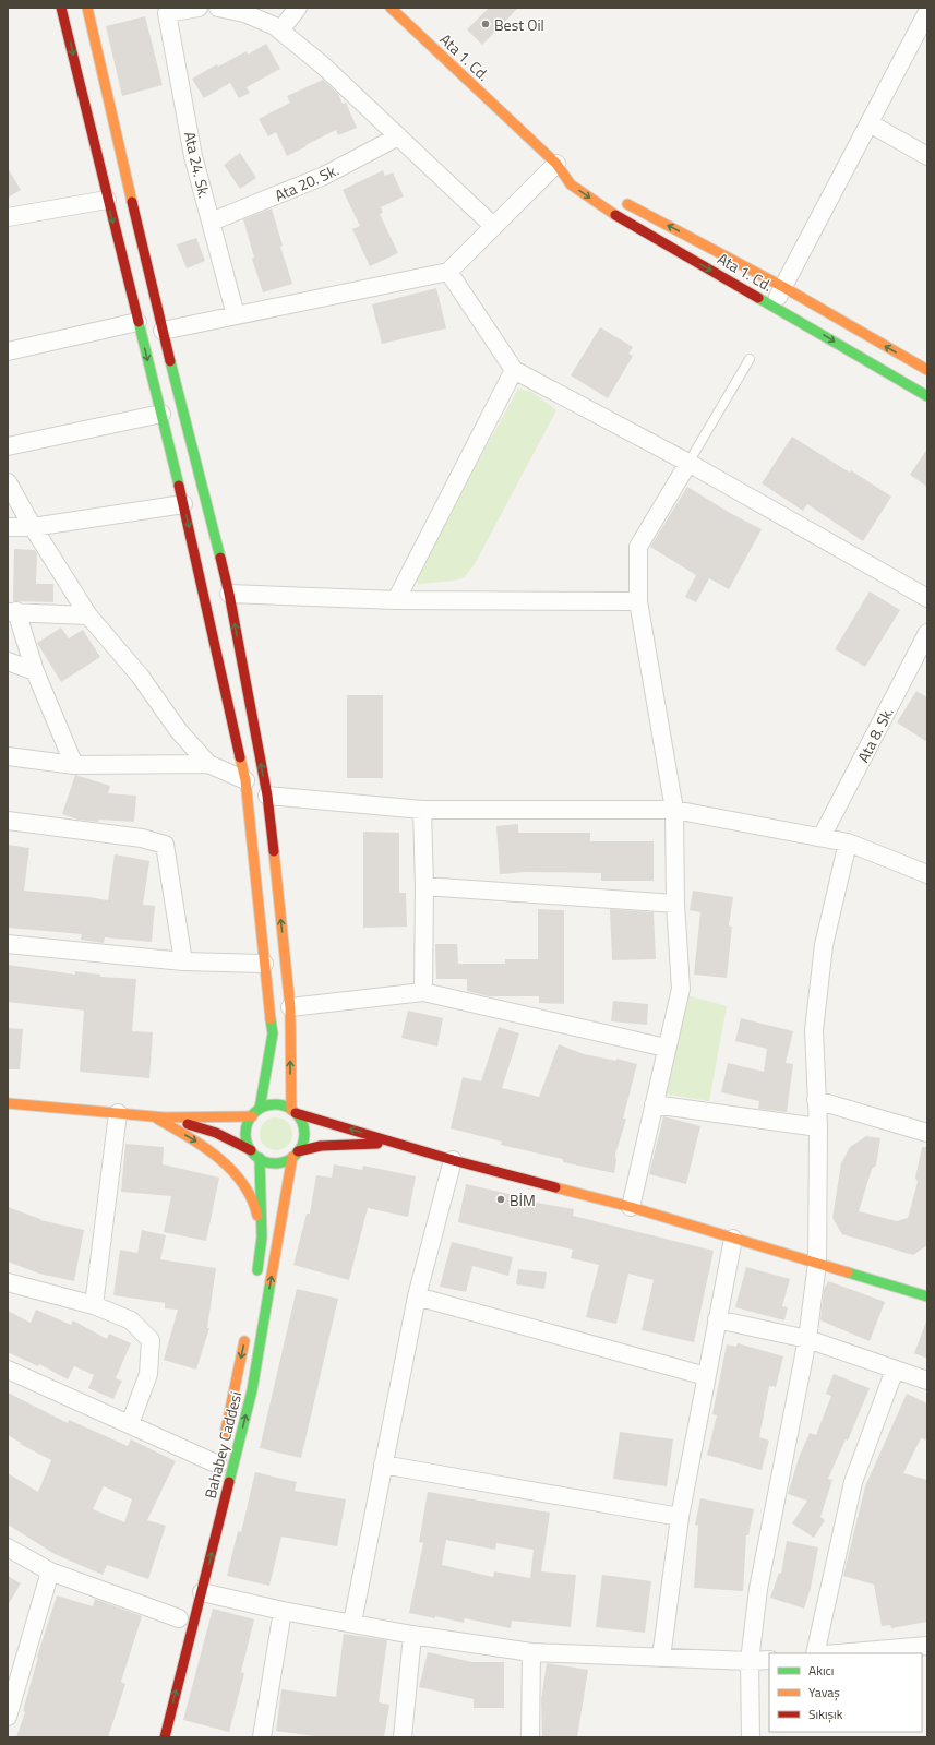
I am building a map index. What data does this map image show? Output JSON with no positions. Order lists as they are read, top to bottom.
{
  "streets": {
    "street": [
      "Ata 1. Cd.",
      "Ata 24. Sk.",
      "Ata 20. Sk.",
      "Ata 8. Sk.",
      "Bahabey Caddesi"
    ]
  },
  "crossings": [
    ["Ata 24. Sk.", "Ata 20. Sk."]
  ],
  "places": ["Best Oil", "BİM"],
  "legend": ["Akıcı", "Yavaş", "Sıkışık"]
}
